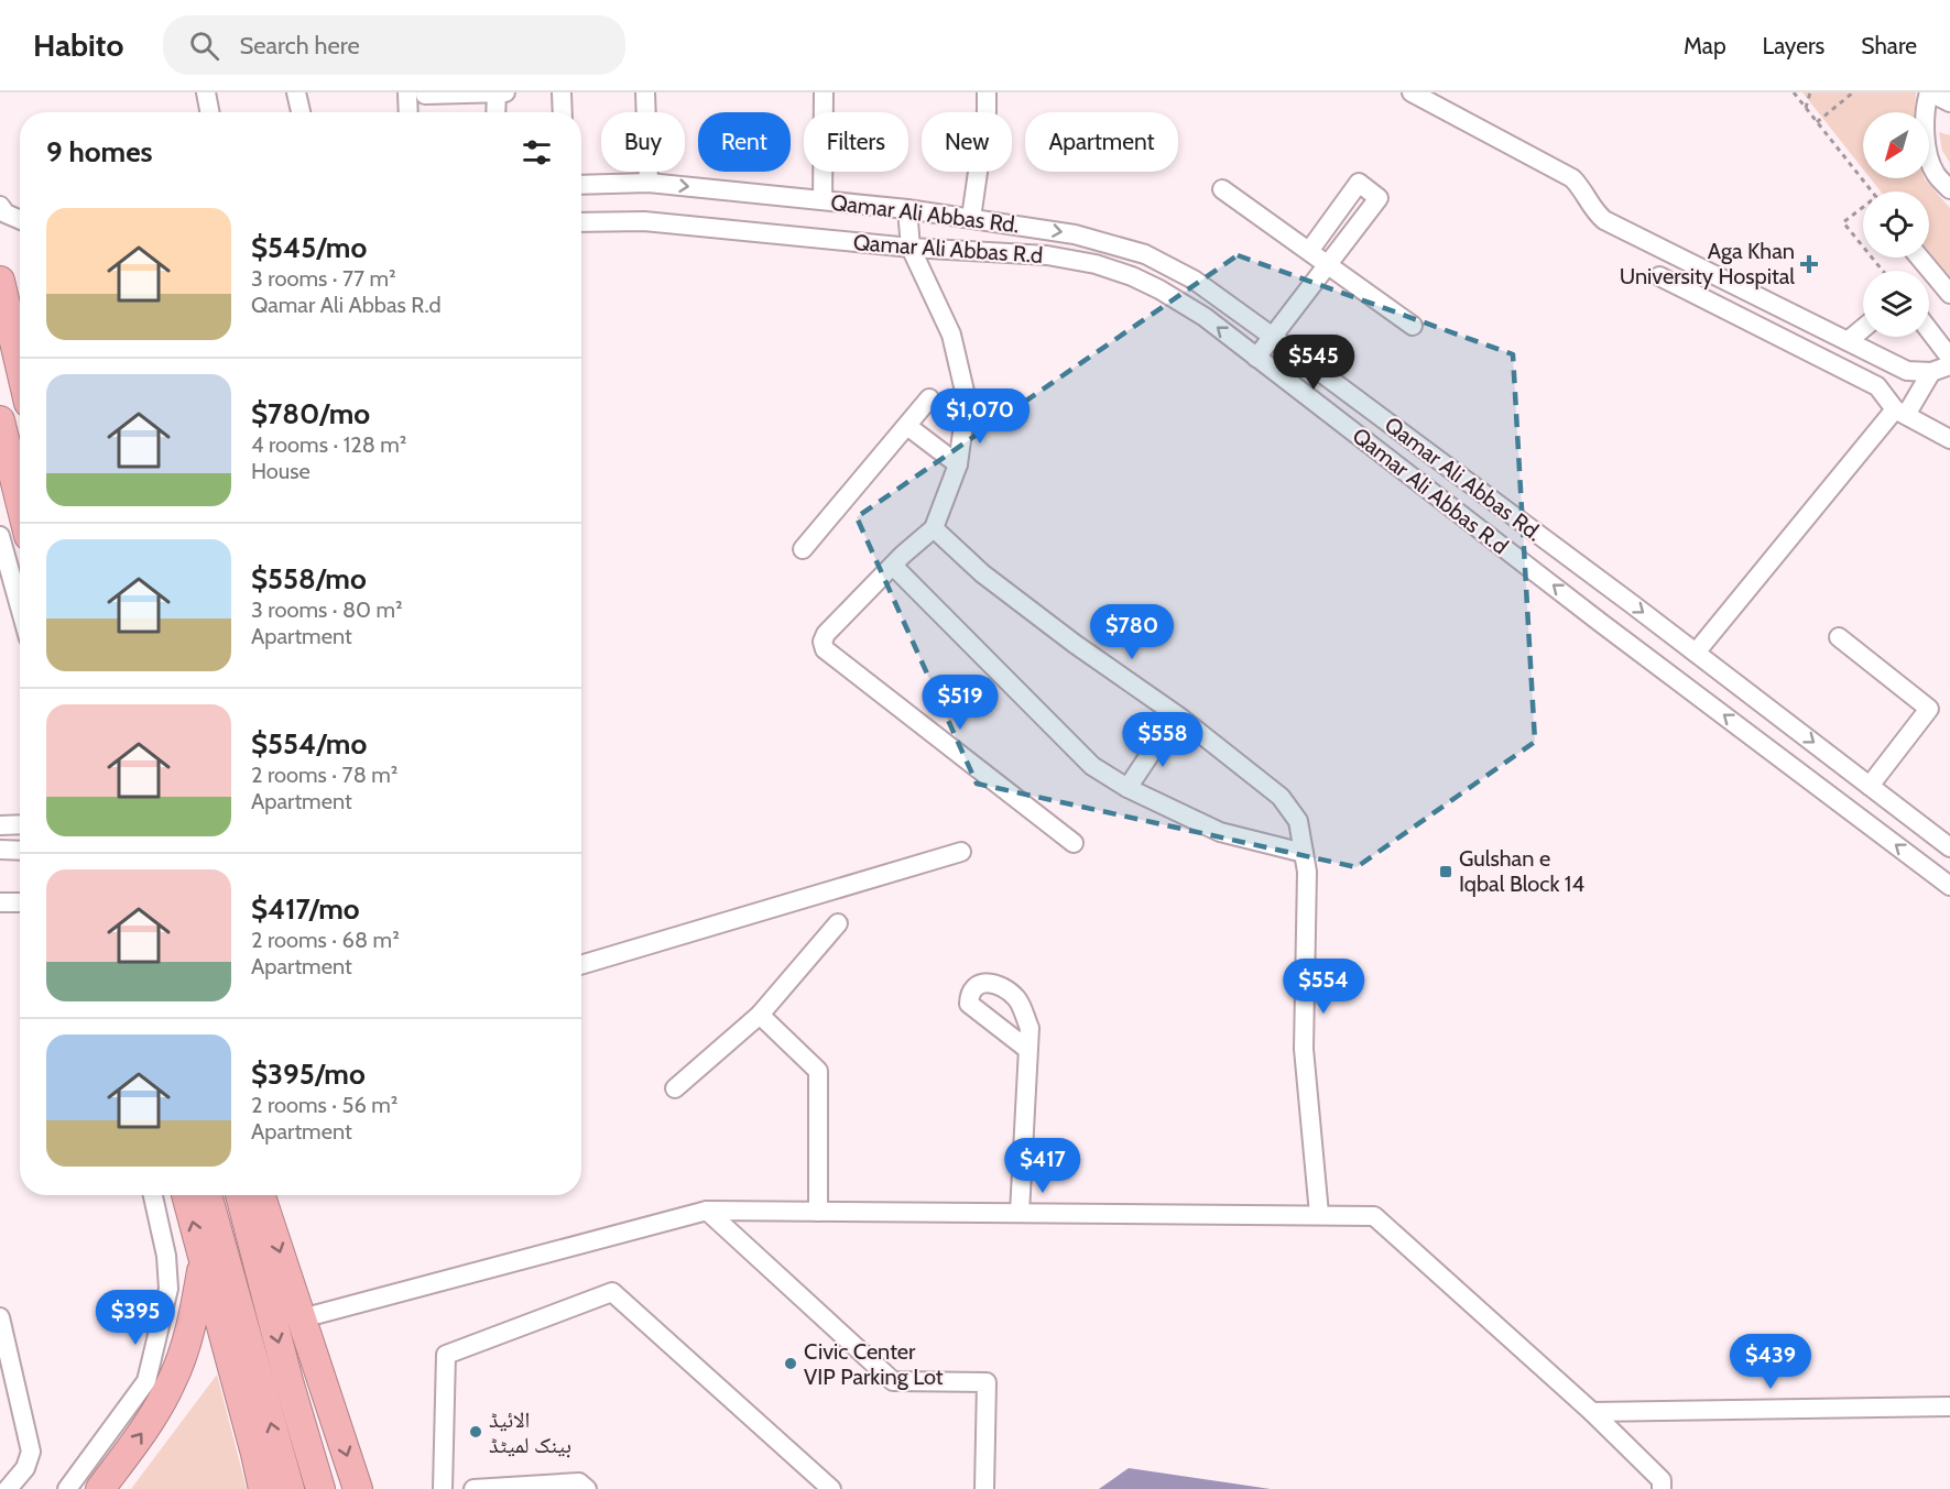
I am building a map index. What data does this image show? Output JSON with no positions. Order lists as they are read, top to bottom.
{
  "streets": {
    "street": ["Qamar Ali Abbas Rd.", "Qamar Ali Abbas R.d"]
  },
  "one_way": ["Qamar Ali Abbas Rd.", "Qamar Ali Abbas R.d"],
  "places": {
    "health": ["Aga Khan University Hospital"],
    "transit": ["Gulshan e Iqbal Block 14"],
    "other": ["Civic Center VIP Parking Lot", "الائیڈ بینک لمیٹڈ"]
  },
  "north": "bottom left",
  "page": {
    "header": "Habito",
    "search": "Search here",
    "nav": ["Map", "Layers", "Share"],
    "chip": [
      "Buy",
      "Rent",
      "Filters",
      "New",
      "Apartment"
    ],
    "heading": "9 homes",
    "list": [
      {
        "name": "$545/mo",
        "note": "3 rooms · 77 m² · Qamar Ali Abbas R.d"
      },
      {
        "name": "$780/mo",
        "note": "4 rooms · 128 m² · House"
      },
      {
        "name": "$558/mo",
        "note": "3 rooms · 80 m² · Apartment"
      },
      {
        "name": "$554/mo",
        "note": "2 rooms · 78 m² · Apartment"
      },
      {
        "name": "$417/mo",
        "note": "2 rooms · 68 m² · Apartment"
      },
      {
        "name": "$395/mo",
        "note": "2 rooms · 56 m² · Apartment"
      }
    ],
    "price": [
      "$545",
      "$1,070",
      "$780",
      "$519",
      "$558",
      "$554",
      "$417",
      "$395",
      "$439"
    ]
  }
}
